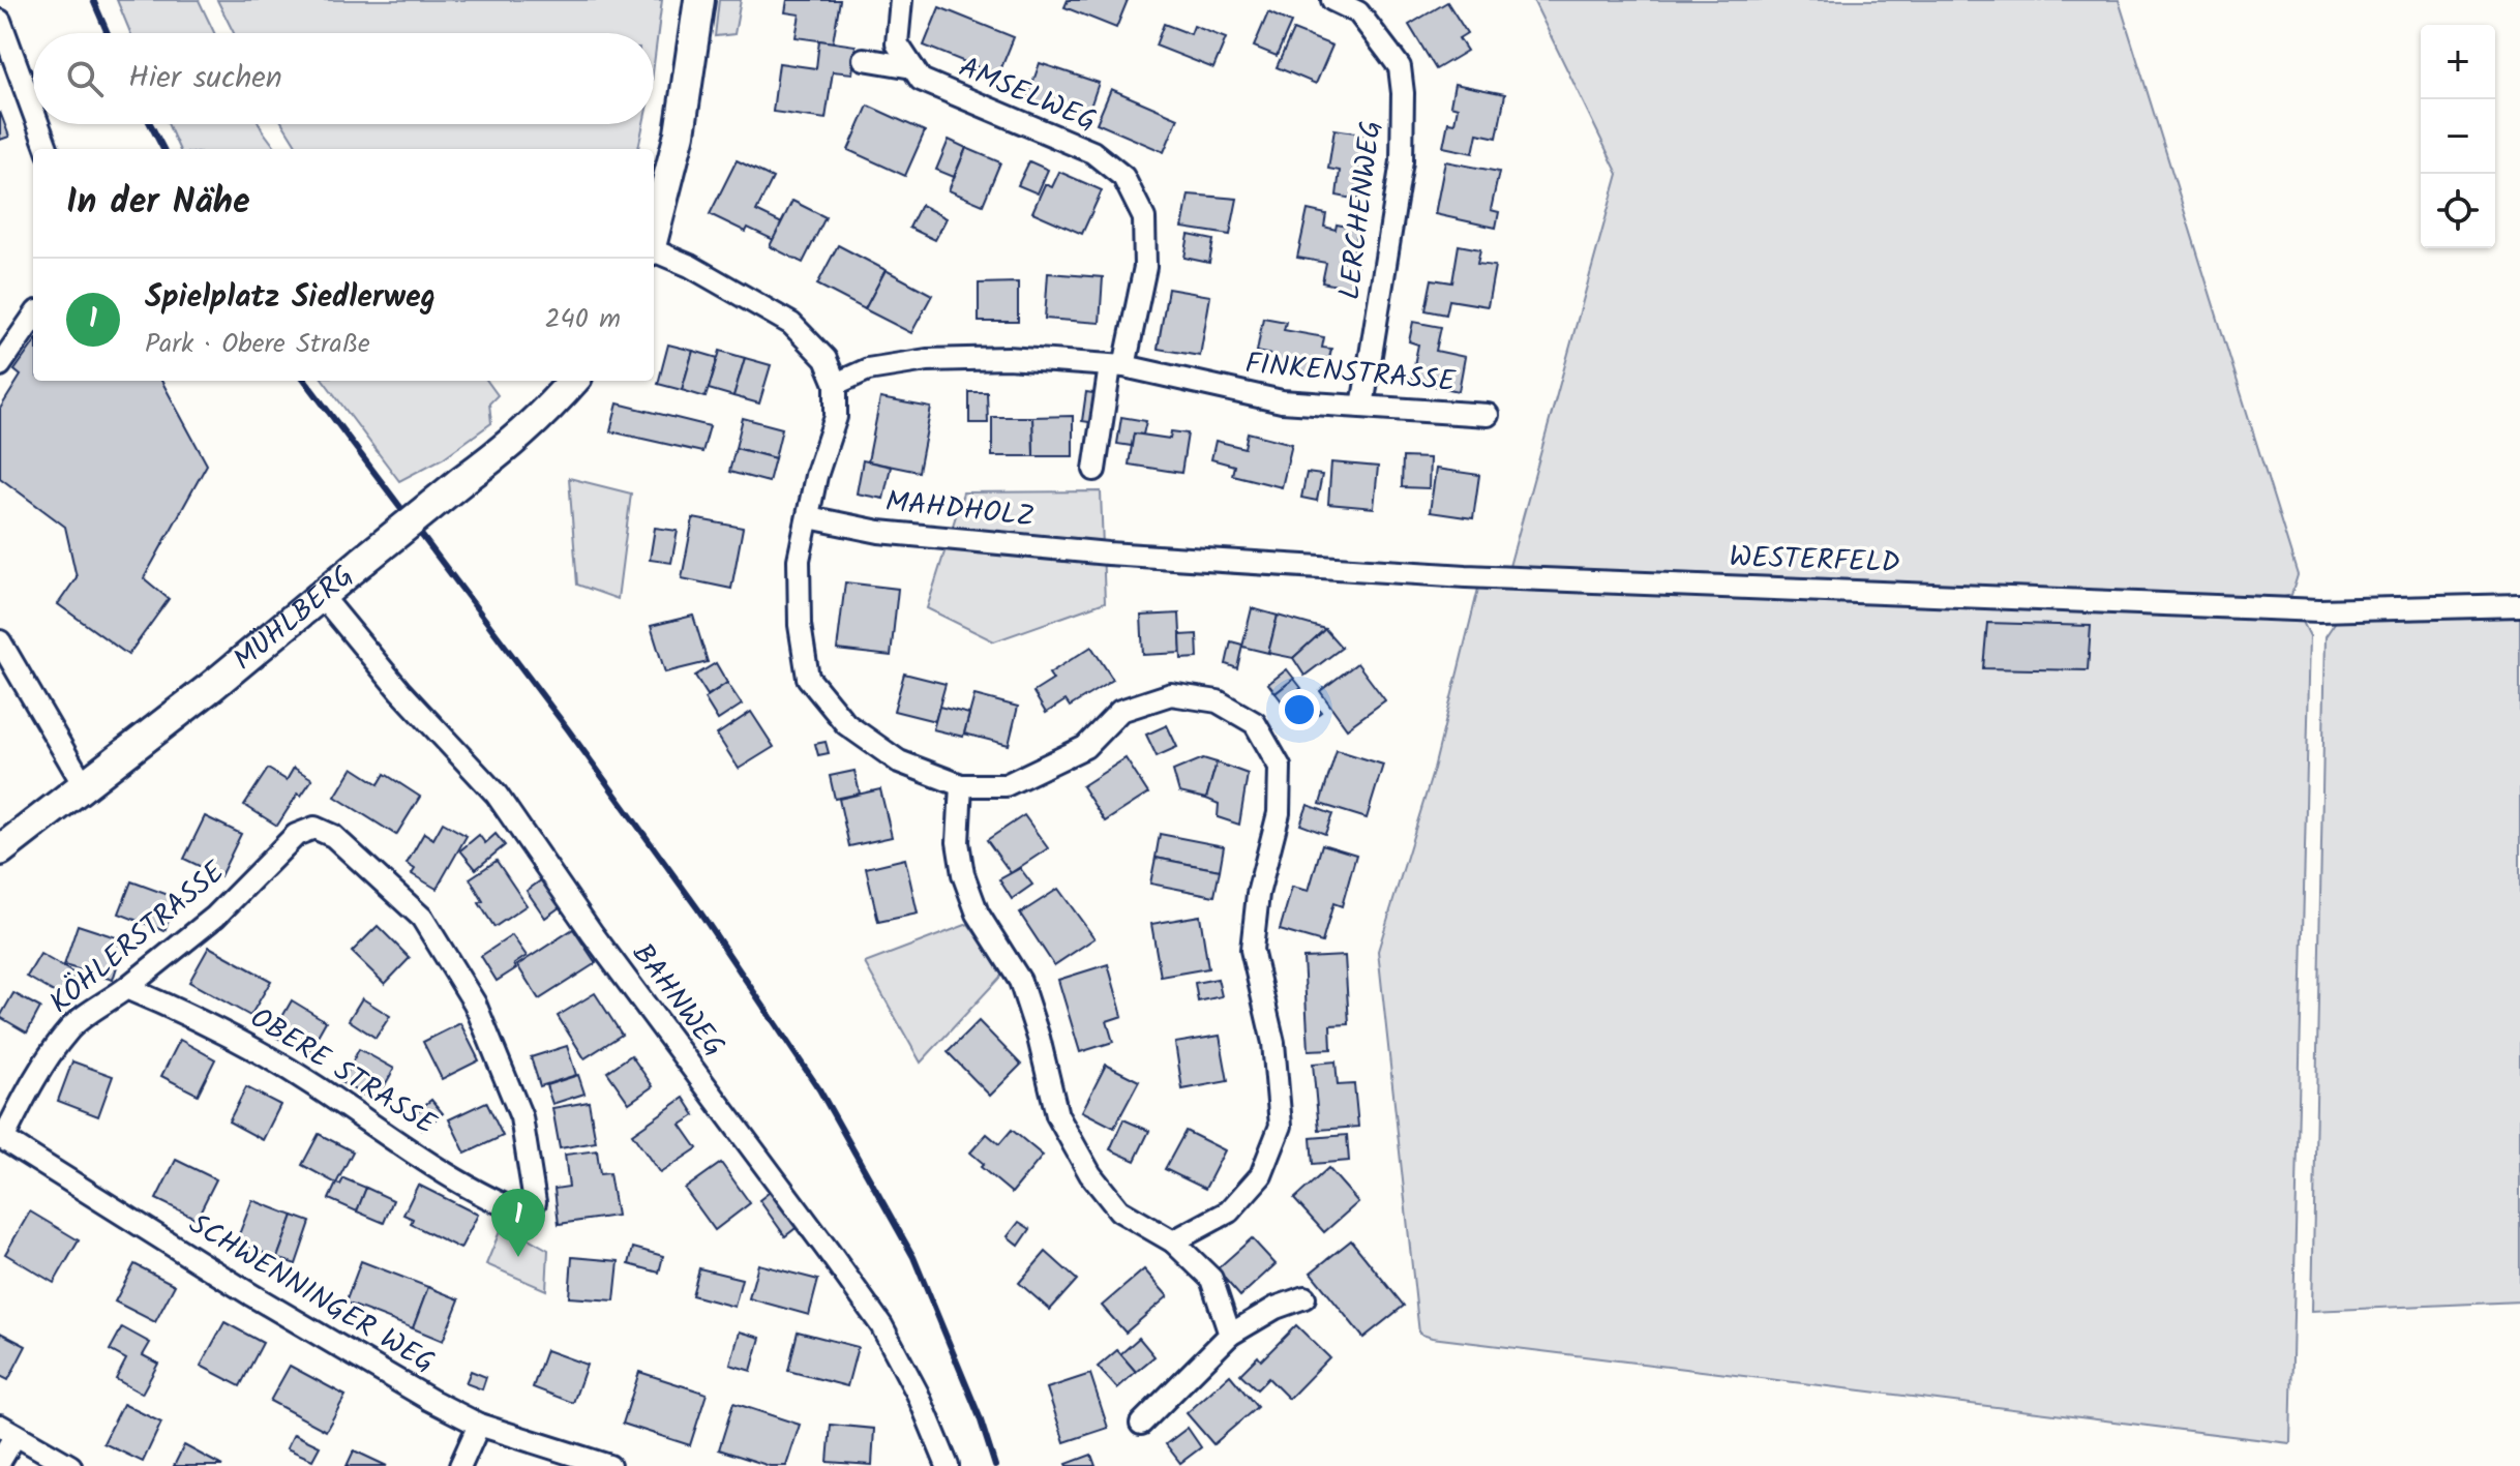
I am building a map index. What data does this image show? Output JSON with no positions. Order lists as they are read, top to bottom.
{
  "streets": {
    "street": [
      "AMSELWEG",
      "LERCHENWEG",
      "FINKENSTRASSE",
      "MAHDHOLZ",
      "WESTERFELD",
      "MÜHLBERG",
      "KÖHLERSTRASSE",
      "BAHNWEG",
      "OBERE STRASSE",
      "SCHWENNINGER WEG"
    ]
  },
  "crossings": [
    ["AMSELWEG", "FINKENSTRASSE"],
    ["LERCHENWEG", "FINKENSTRASSE"],
    ["MAHDHOLZ", "WESTERFELD"],
    ["MÜHLBERG", "BAHNWEG"],
    ["KÖHLERSTRASSE", "OBERE STRASSE"],
    ["KÖHLERSTRASSE", "SCHWENNINGER WEG"]
  ],
  "page": {
    "map_buttons": ["+", "−"],
    "search": "Hier suchen",
    "heading": "In der Nähe",
    "list": [
      {
        "mark": "1",
        "name": "Spielplatz Siedlerweg",
        "note": "Park · Obere Straße",
        "value": "240 m"
      }
    ],
    "pins": "1"
  }
}
